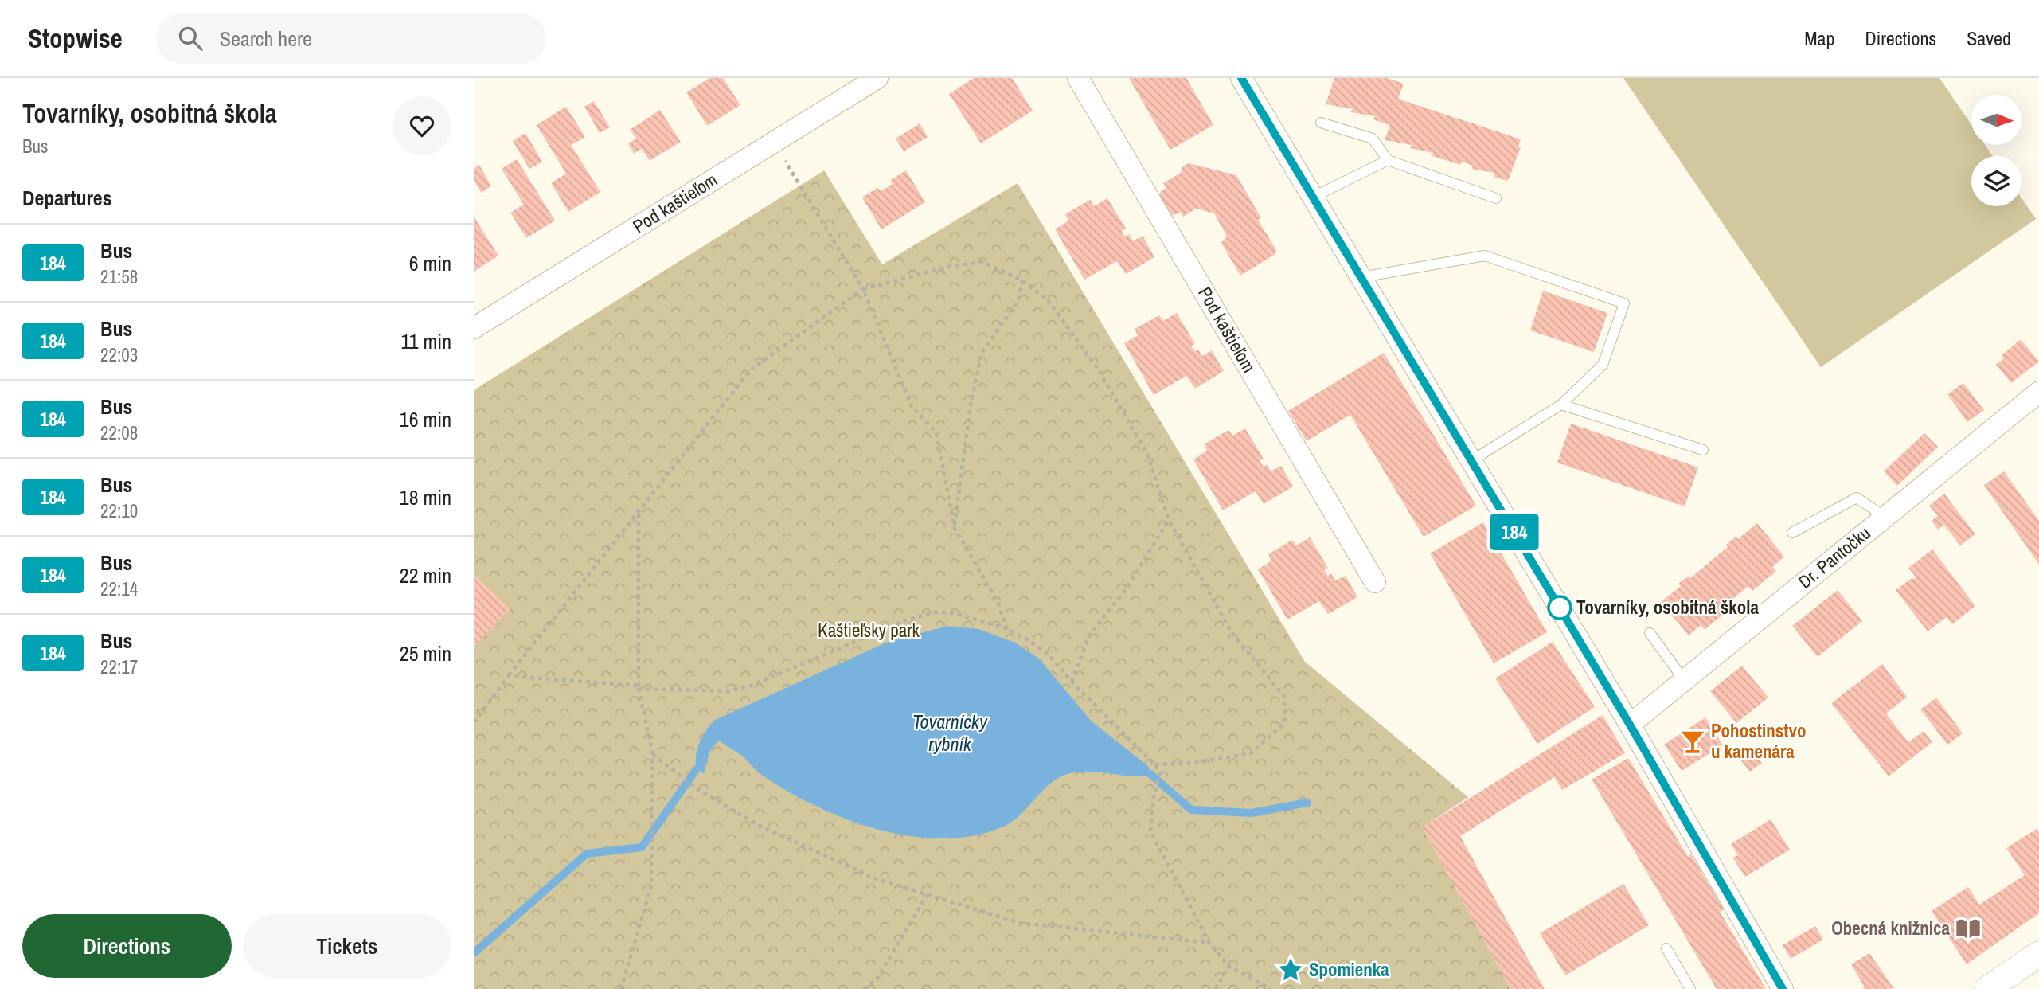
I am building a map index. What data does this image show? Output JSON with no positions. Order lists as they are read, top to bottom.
{
  "streets": {
    "street": ["Pod kaštieľom", "Dr. Pantočku"]
  },
  "water": ["Tovarnícky rybník"],
  "parks": ["Kaštieľsky park"],
  "places": {
    "other": ["Tovarníky, osobitná škola"],
    "bar": ["Pohostinstvo u kamenára"],
    "library": ["Obecná knižnica"],
    "place": ["Spomienka"]
  },
  "lines": ["bus line 184"],
  "north": "right",
  "page": {
    "header": "Stopwise",
    "search": "Search here",
    "nav": ["Map", "Directions", "Saved"],
    "heading": [
      ["Tovarníky, osobitná škola", "Bus"],
      "Departures"
    ],
    "on_map": "184",
    "list": [
      {
        "mark": "184",
        "name": "Bus",
        "note": "21:58",
        "value": "6 min"
      },
      {
        "mark": "184",
        "name": "Bus",
        "note": "22:03",
        "value": "11 min"
      },
      {
        "mark": "184",
        "name": "Bus",
        "note": "22:08",
        "value": "16 min"
      },
      {
        "mark": "184",
        "name": "Bus",
        "note": "22:10",
        "value": "18 min"
      },
      {
        "mark": "184",
        "name": "Bus",
        "note": "22:14",
        "value": "22 min"
      },
      {
        "mark": "184",
        "name": "Bus",
        "note": "22:17",
        "value": "25 min"
      }
    ],
    "buttons": ["Directions", "Tickets"]
  }
}
